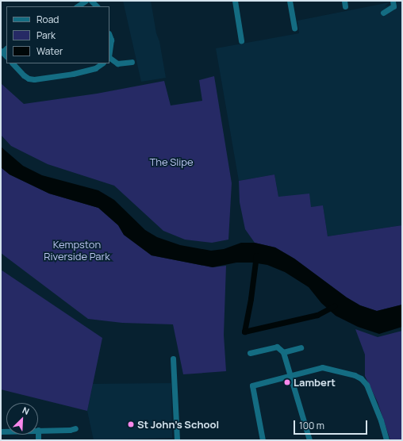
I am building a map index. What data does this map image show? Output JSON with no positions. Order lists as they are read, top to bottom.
{
  "parks": ["The Slipe", "Kempston Riverside Park"],
  "places": ["Lambert", "St John's School"],
  "legend": ["Road", "Park", "Water"],
  "scale_bar": "100 m",
  "north": "top right"
}
